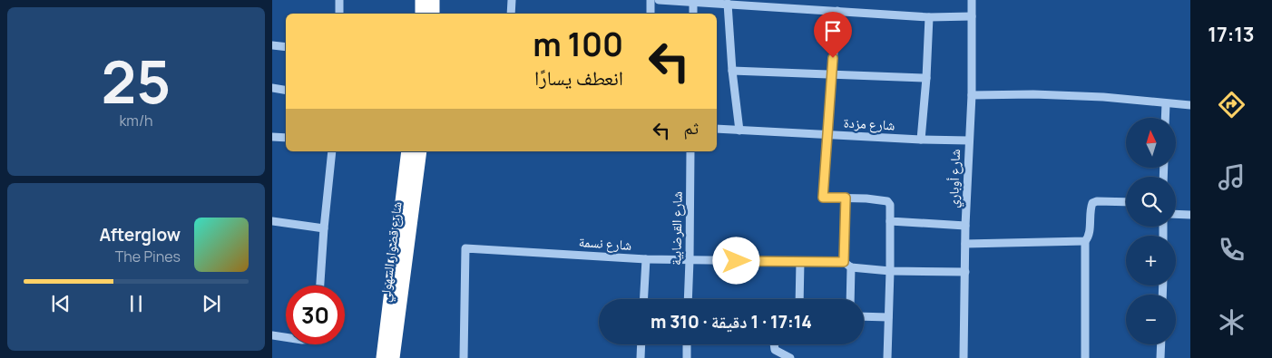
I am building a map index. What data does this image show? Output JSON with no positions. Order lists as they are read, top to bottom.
{
  "streets": {
    "highway": ["شارع قضوار السهولي"],
    "street": [
      "شارع مزدة",
      "شارع أوباري",
      "شارع القرضابية",
      "شارع نسمة"
    ]
  },
  "crossings": [
    ["شارع مزدة", "شارع أوباري"],
    ["شارع القرضابية", "شارع نسمة"]
  ],
  "north": "top",
  "page": {
    "tabs": "17:13",
    "tile": ["25", "km/h"],
    "turn": ["100 m", "انعطف يسارًا"],
    "then": "ثم",
    "map_buttons": ["+", "−"],
    "song": ["Afterglow", "The Pines"],
    "limit": "30",
    "trip": "17:14 · 1 دقيقة · 310 m"
  }
}
